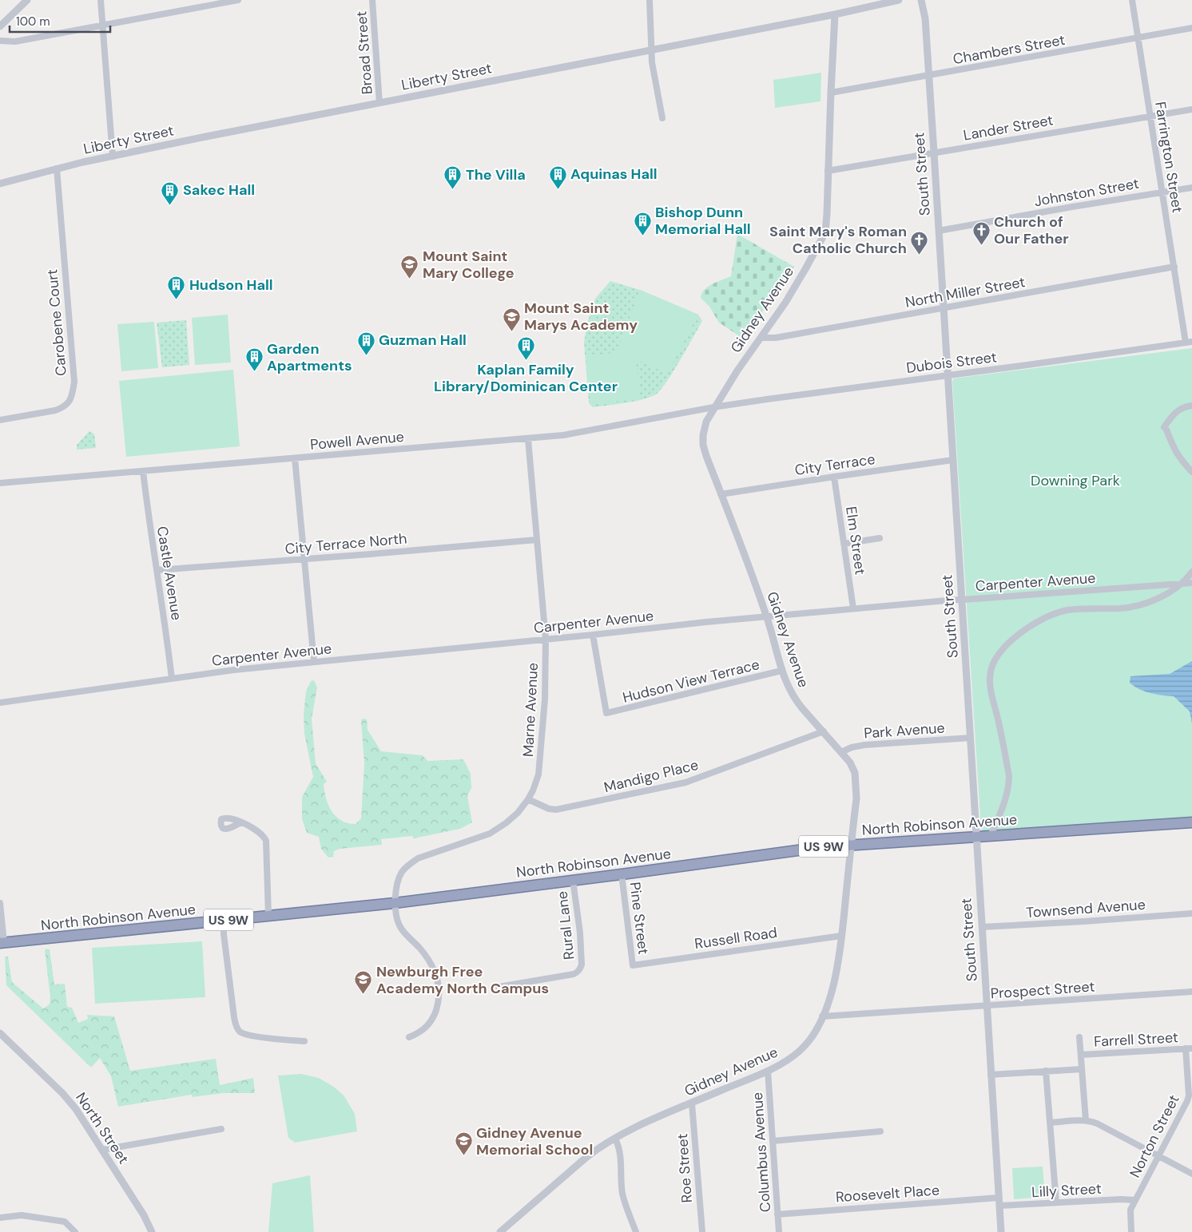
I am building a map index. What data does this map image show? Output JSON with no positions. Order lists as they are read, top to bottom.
{
  "streets": {
    "highway": ["North Robinson Avenue", "US 9W"],
    "street": [
      "Chambers Street",
      "Broad Street",
      "Liberty Street",
      "Lander Street",
      "Farrington Street",
      "South Street",
      "Johnston Street",
      "North Miller Street",
      "Gidney Avenue",
      "Carobene Court",
      "Dubois Street",
      "Powell Avenue",
      "City Terrace",
      "Elm Street",
      "City Terrace North",
      "Castle Avenue",
      "Carpenter Avenue",
      "Hudson View Terrace",
      "Marne Avenue",
      "Park Avenue",
      "Mandigo Place",
      "Townsend Avenue",
      "Pine Street",
      "Rural Lane",
      "Russell Road",
      "Prospect Street",
      "Farrell Street",
      "North Street",
      "Norton Street",
      "Columbus Avenue",
      "Roe Street",
      "Lilly Street",
      "Roosevelt Place"
    ]
  },
  "crossings": [
    ["Chambers Street", "Farrington Street"],
    ["Chambers Street", "South Street"],
    ["Chambers Street", "Gidney Avenue"],
    ["Broad Street", "Liberty Street"],
    ["Liberty Street", "Gidney Avenue"],
    ["Liberty Street", "Carobene Court"],
    ["Lander Street", "Farrington Street"],
    ["Lander Street", "South Street"],
    ["Lander Street", "Gidney Avenue"],
    ["Farrington Street", "Johnston Street"],
    ["Farrington Street", "North Miller Street"],
    ["Farrington Street", "Dubois Street"],
    ["South Street", "Johnston Street"],
    ["South Street", "North Miller Street"],
    ["South Street", "Dubois Street"],
    ["South Street", "City Terrace"],
    ["South Street", "Park Avenue"],
    ["South Street", "North Robinson Avenue"],
    ["South Street", "Townsend Avenue"],
    ["South Street", "Prospect Street"],
    ["South Street", "Lilly Street"],
    ["South Street", "Roosevelt Place"],
    ["North Miller Street", "Gidney Avenue"],
    ["Gidney Avenue", "Dubois Street"],
    ["Gidney Avenue", "Powell Avenue"],
    ["Gidney Avenue", "City Terrace"],
    ["Gidney Avenue", "Carpenter Avenue"],
    ["Gidney Avenue", "Hudson View Terrace"],
    ["Gidney Avenue", "Park Avenue"],
    ["Gidney Avenue", "Mandigo Place"],
    ["Gidney Avenue", "North Robinson Avenue"],
    ["Gidney Avenue", "Russell Road"],
    ["Gidney Avenue", "Prospect Street"],
    ["Gidney Avenue", "Columbus Avenue"],
    ["Gidney Avenue", "Roe Street"],
    ["Dubois Street", "Powell Avenue"],
    ["Powell Avenue", "Castle Avenue"],
    ["Powell Avenue", "Marne Avenue"],
    ["City Terrace", "Elm Street"],
    ["Elm Street", "Carpenter Avenue"],
    ["City Terrace North", "Castle Avenue"],
    ["City Terrace North", "Marne Avenue"],
    ["Castle Avenue", "Carpenter Avenue"],
    ["Carpenter Avenue", "Hudson View Terrace"],
    ["Carpenter Avenue", "Marne Avenue"],
    ["Marne Avenue", "Mandigo Place"],
    ["Marne Avenue", "North Robinson Avenue"],
    ["North Robinson Avenue", "Pine Street"],
    ["North Robinson Avenue", "Rural Lane"],
    ["Pine Street", "Russell Road"],
    ["Farrell Street", "Norton Street"],
    ["Norton Street", "Lilly Street"],
    ["Columbus Avenue", "Roosevelt Place"]
  ],
  "parks": ["Downing Park"],
  "places": {
    "building": [
      "Aquinas Hall",
      "The Villa",
      "Sakec Hall",
      "Bishop Dunn Memorial Hall",
      "Hudson Hall",
      "Guzman Hall",
      "Kaplan Family Library/Dominican Center",
      "Garden Apartments"
    ],
    "church": ["Church of Our Father", "Saint Mary's Roman Catholic Church"],
    "school or university": [
      "Mount Saint Mary College",
      "Mount Saint Marys Academy",
      "Newburgh Free Academy North Campus",
      "Gidney Avenue Memorial School"
    ]
  },
  "scale_bar": "100 m"
}
